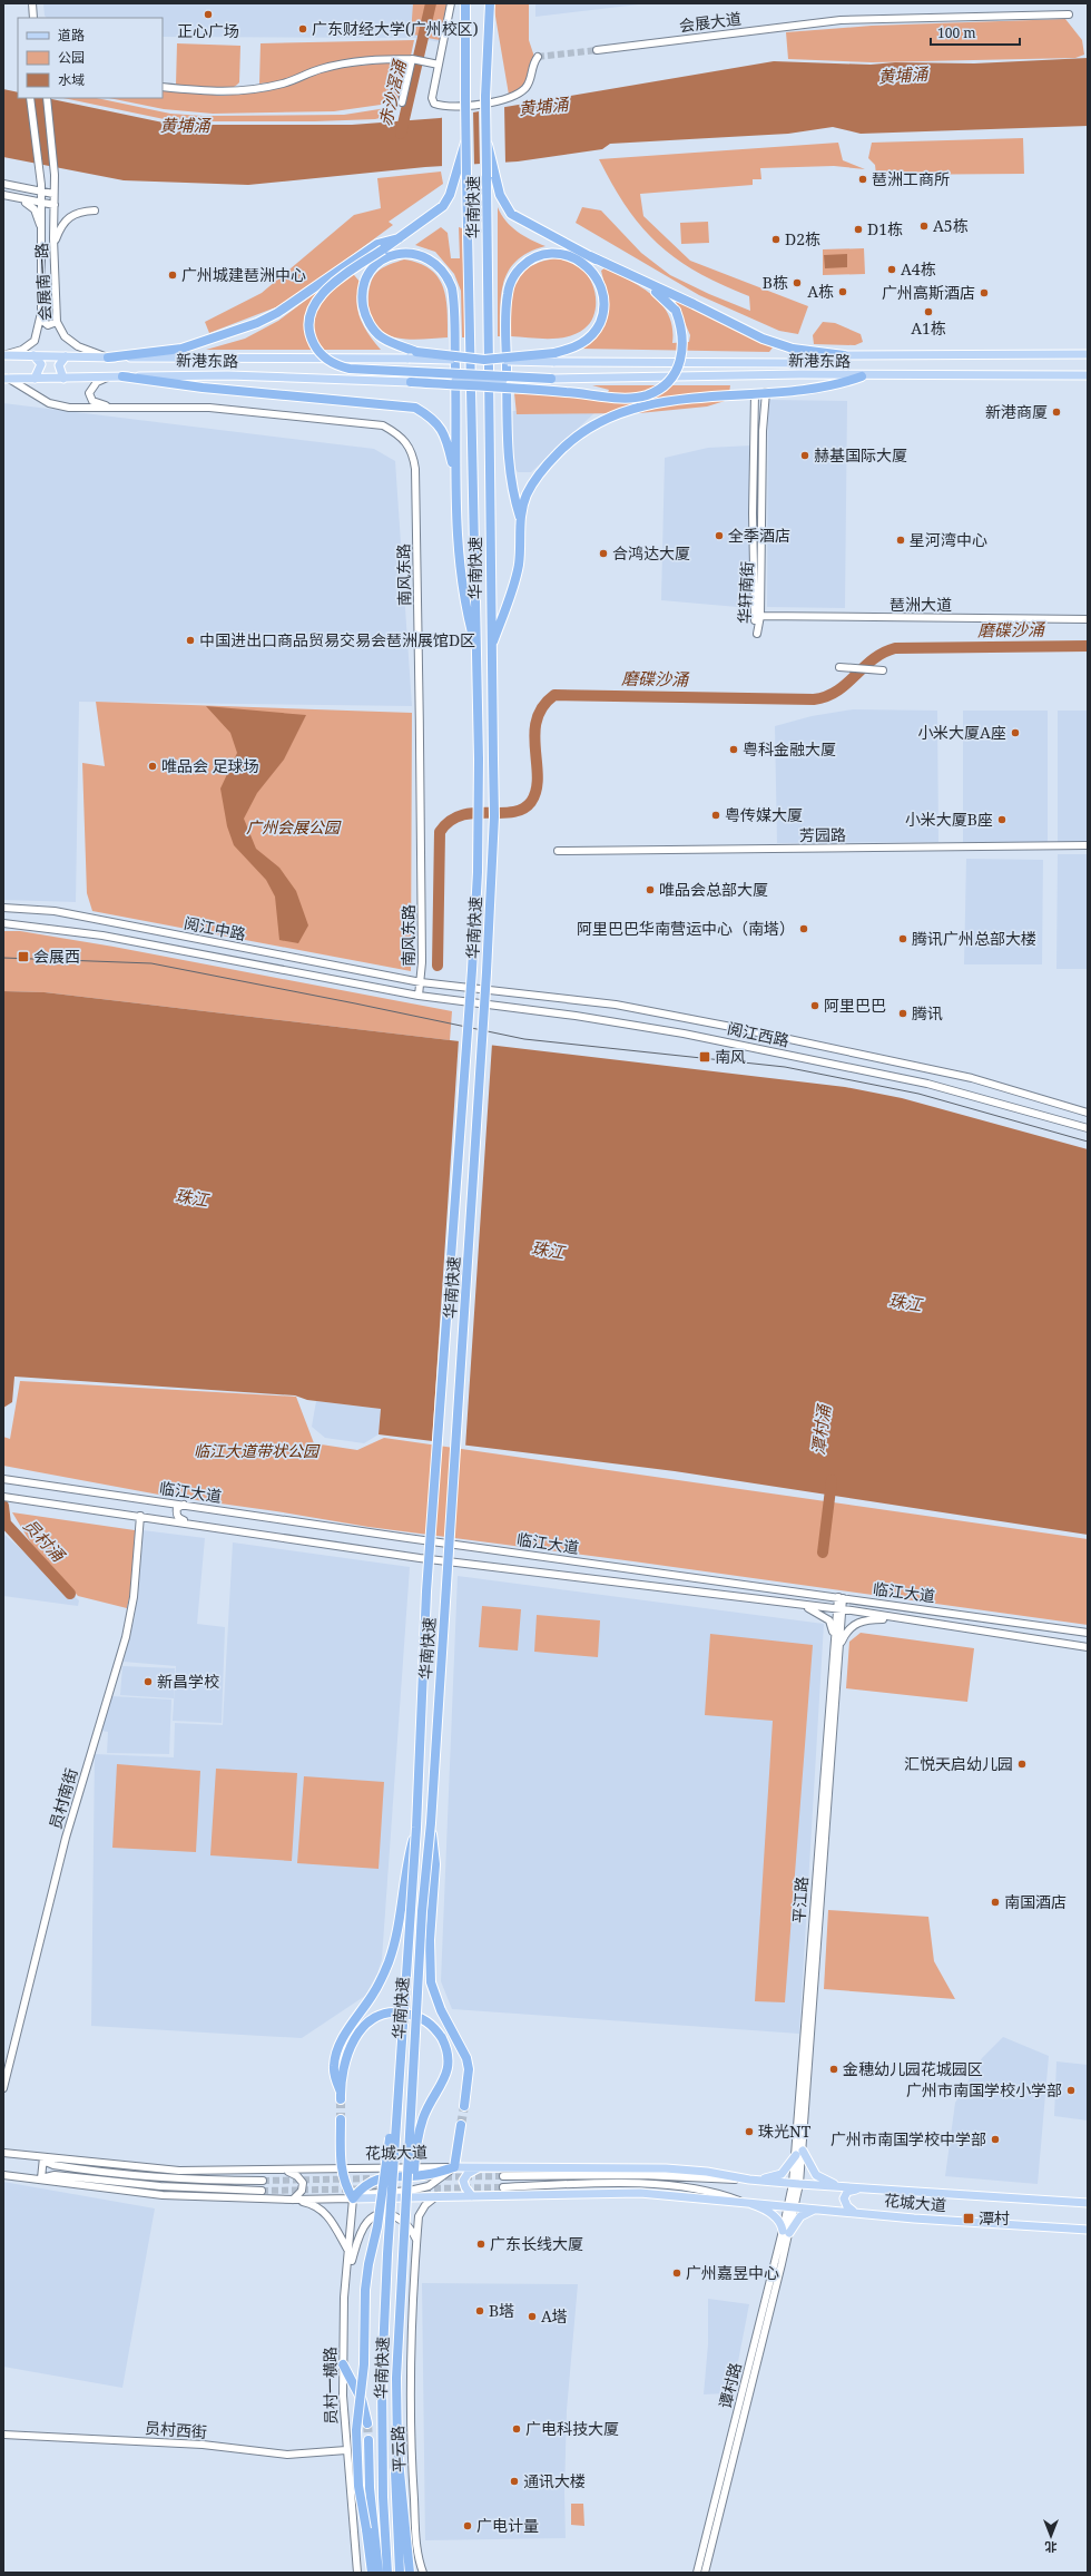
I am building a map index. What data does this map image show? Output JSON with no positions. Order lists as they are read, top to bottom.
{
  "streets": {
    "highway": ["华南快速"],
    "main road": ["新港东路", "花城大道"],
    "street": [
      "会展大道",
      "会展南一路",
      "南风东路",
      "华轩南街",
      "琶洲大道",
      "芳园路",
      "阅江中路",
      "阅江西路",
      "临江大道",
      "员村南街",
      "平江路",
      "员村一横路",
      "谭村路",
      "员村西街",
      "平云路"
    ]
  },
  "crossings": [
    ["会展南一路", "新港东路"],
    ["南风东路", "阅江中路"],
    ["南风东路", "阅江西路"],
    ["华轩南街", "琶洲大道"],
    ["阅江中路", "阅江西路"],
    ["临江大道", "员村南街"],
    ["临江大道", "平江路"],
    ["平江路", "花城大道"],
    ["平江路", "谭村路"],
    ["花城大道", "员村一横路"],
    ["花城大道", "谭村路"],
    ["花城大道", "平云路"],
    ["员村一横路", "员村西街"]
  ],
  "water": [
    "黄埔涌",
    "赤沙滘涌",
    "磨碟沙涌",
    "珠江",
    "潭村涌",
    "员村涌"
  ],
  "parks": ["广州会展公园", "临江大道带状公园"],
  "places": {
    "other": [
      "正心广场",
      "广东财经大学(广州校区)",
      "琶洲工商所",
      "A5栋",
      "D1栋",
      "D2栋",
      "A4栋",
      "广州城建琶洲中心",
      "B栋",
      "A栋",
      "广州高斯酒店",
      "A1栋",
      "新港商厦",
      "赫基国际大厦",
      "全季酒店",
      "星河湾中心",
      "合鸿达大厦",
      "中国进出口商品贸易交易会琶洲展馆D区",
      "小米大厦A座",
      "粤科金融大厦",
      "唯品会 足球场",
      "粤传媒大厦",
      "小米大厦B座",
      "唯品会总部大厦",
      "阿里巴巴华南营运中心（南塔）",
      "腾讯广州总部大楼",
      "阿里巴巴",
      "腾讯",
      "新昌学校",
      "汇悦天启幼儿园",
      "南国酒店",
      "金穗幼儿园花城园区",
      "广州市南国学校小学部",
      "珠光NT",
      "广州市南国学校中学部",
      "广东长线大厦",
      "广州嘉昱中心",
      "B塔",
      "A塔",
      "广电科技大厦",
      "通讯大楼",
      "广电计量"
    ],
    "transit": ["会展西", "南风", "潭村"]
  },
  "legend": ["道路", "公园", "水域"],
  "scale_bar": "100 m",
  "north": "bottom"
}
